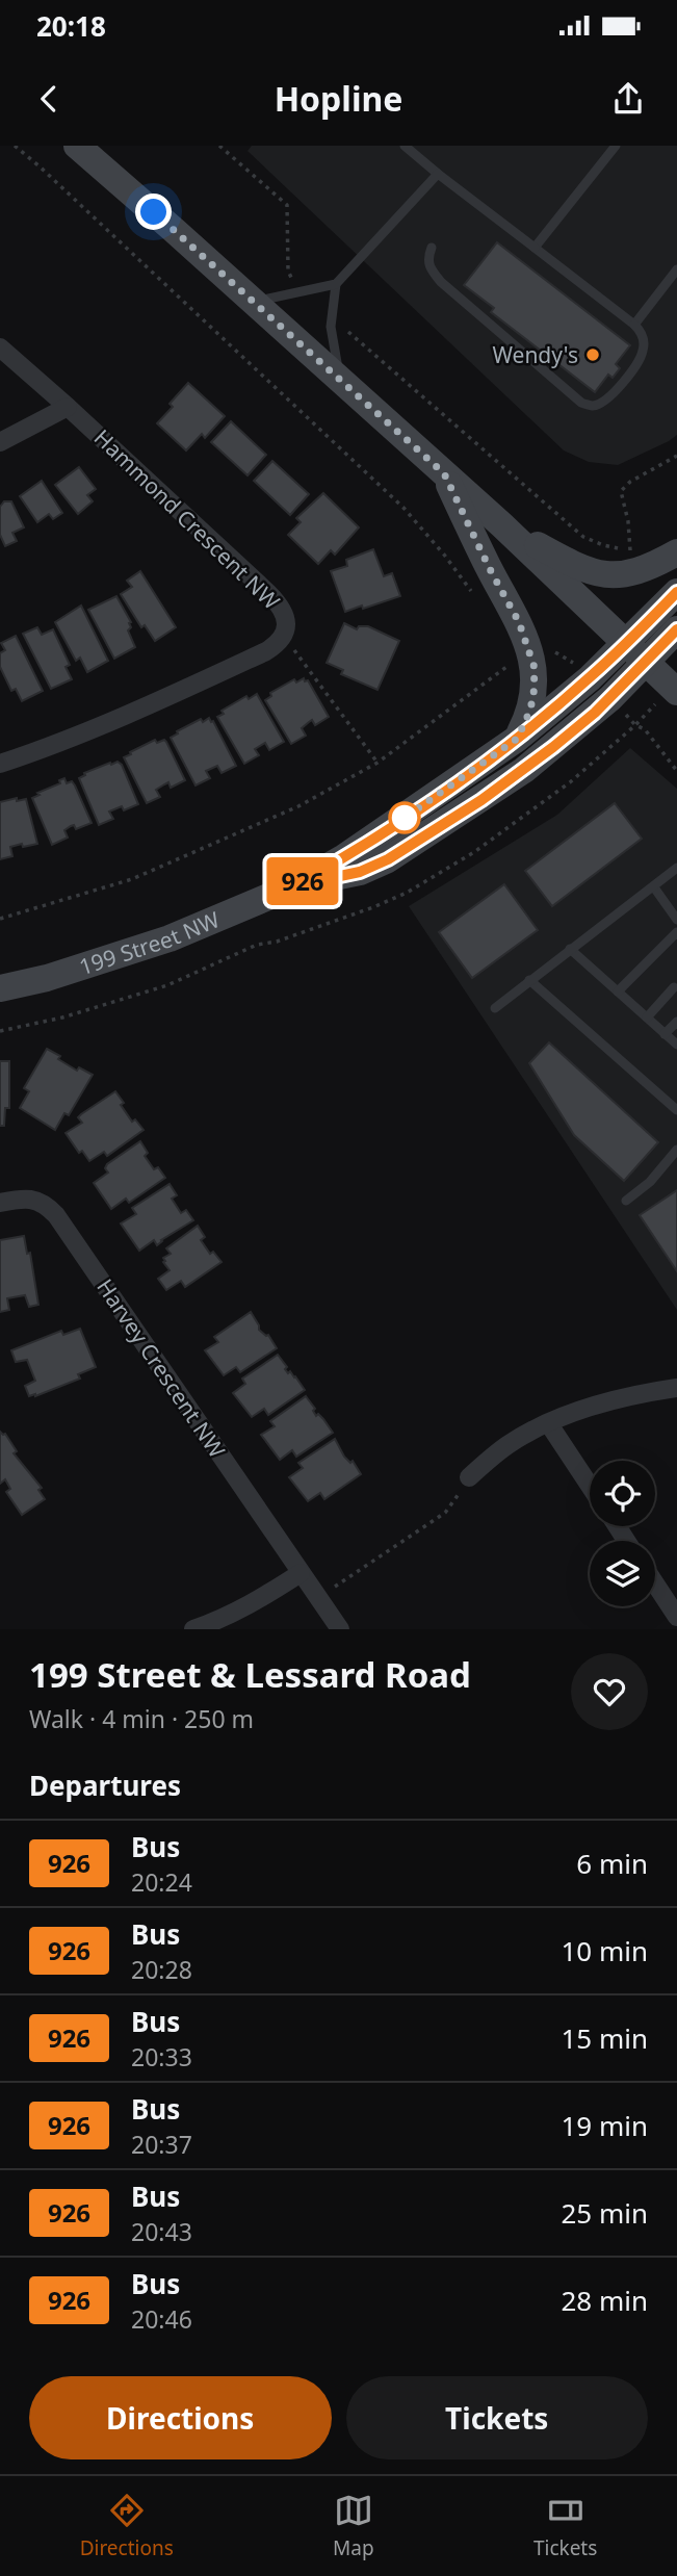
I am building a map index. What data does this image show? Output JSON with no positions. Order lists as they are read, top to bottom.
{
  "streets": {
    "main road": ["199 Street NW"],
    "street": ["Hammond Crescent NW", "Harvey Crescent NW"]
  },
  "places": ["Wendy's"],
  "lines": ["bus line 926"],
  "page": {
    "status": "20:18",
    "header": "Hopline",
    "on_map": "926",
    "heading": [
      ["199 Street & Lessard Road", "Walk · 4 min · 250 m"],
      "Departures"
    ],
    "list": [
      {
        "mark": "926",
        "name": "Bus",
        "note": "20:24",
        "value": "6 min"
      },
      {
        "mark": "926",
        "name": "Bus",
        "note": "20:28",
        "value": "10 min"
      },
      {
        "mark": "926",
        "name": "Bus",
        "note": "20:33",
        "value": "15 min"
      },
      {
        "mark": "926",
        "name": "Bus",
        "note": "20:37",
        "value": "19 min"
      },
      {
        "mark": "926",
        "name": "Bus",
        "note": "20:43",
        "value": "25 min"
      },
      {
        "mark": "926",
        "name": "Bus",
        "note": "20:46",
        "value": "28 min"
      }
    ],
    "buttons": ["Directions", "Tickets"],
    "tabs": ["Directions", "Map", "Tickets"]
  }
}
